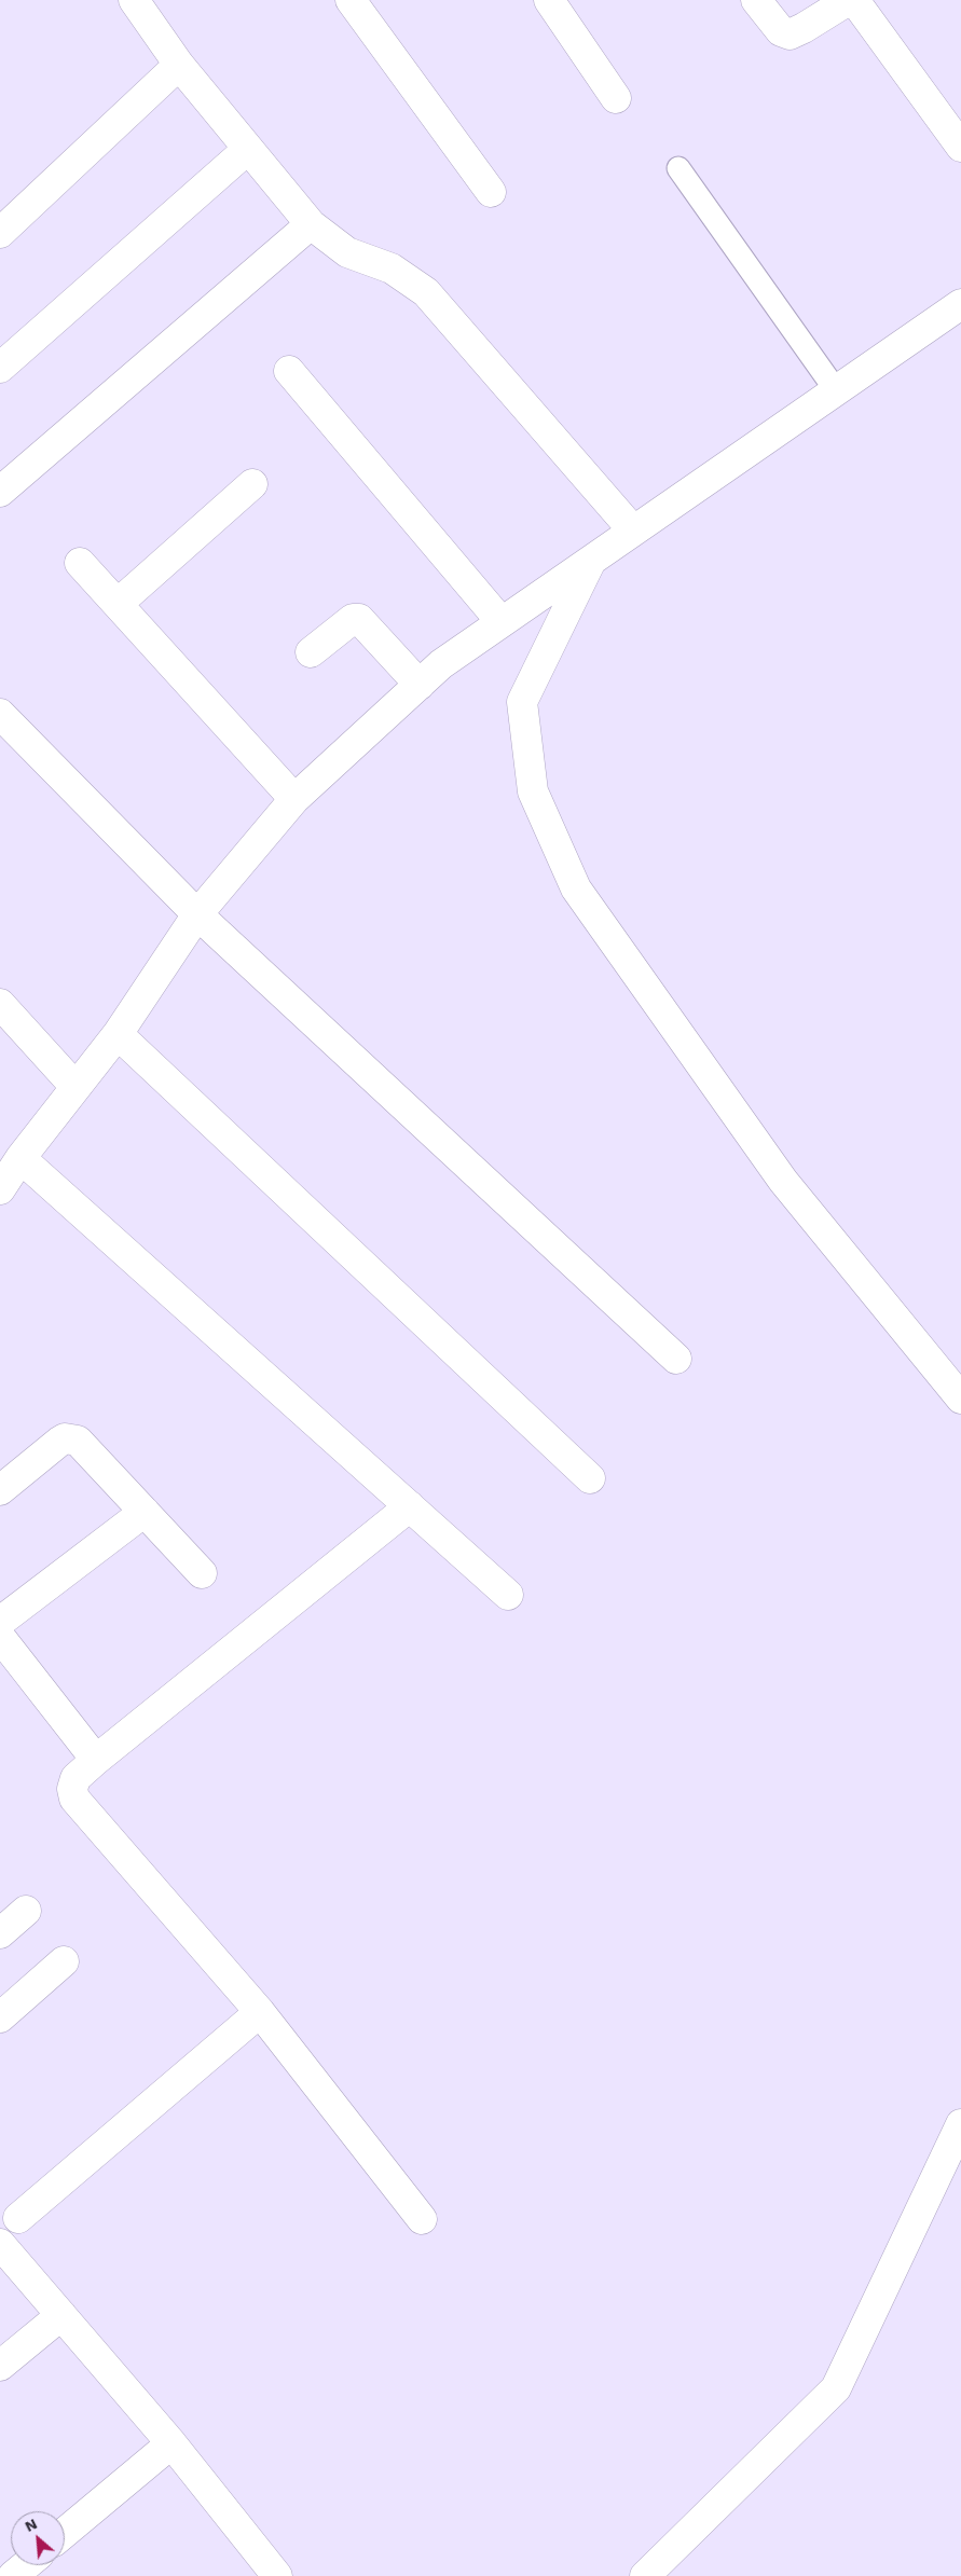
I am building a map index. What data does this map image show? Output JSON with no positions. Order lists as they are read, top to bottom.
{
  "north": "top left"
}
